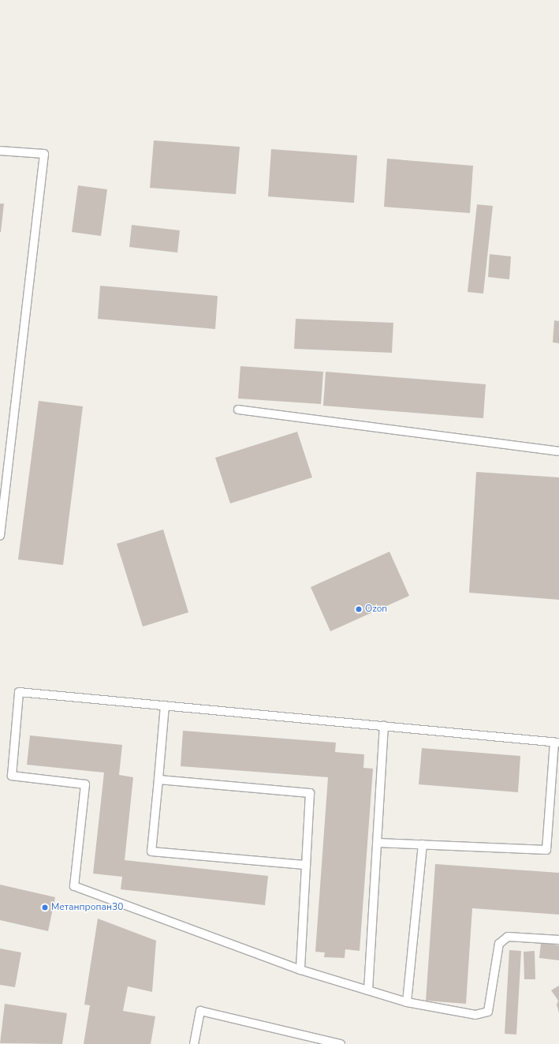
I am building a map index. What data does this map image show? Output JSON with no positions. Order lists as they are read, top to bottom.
{
  "places": ["Ozon", "Метанпропан30"]
}
